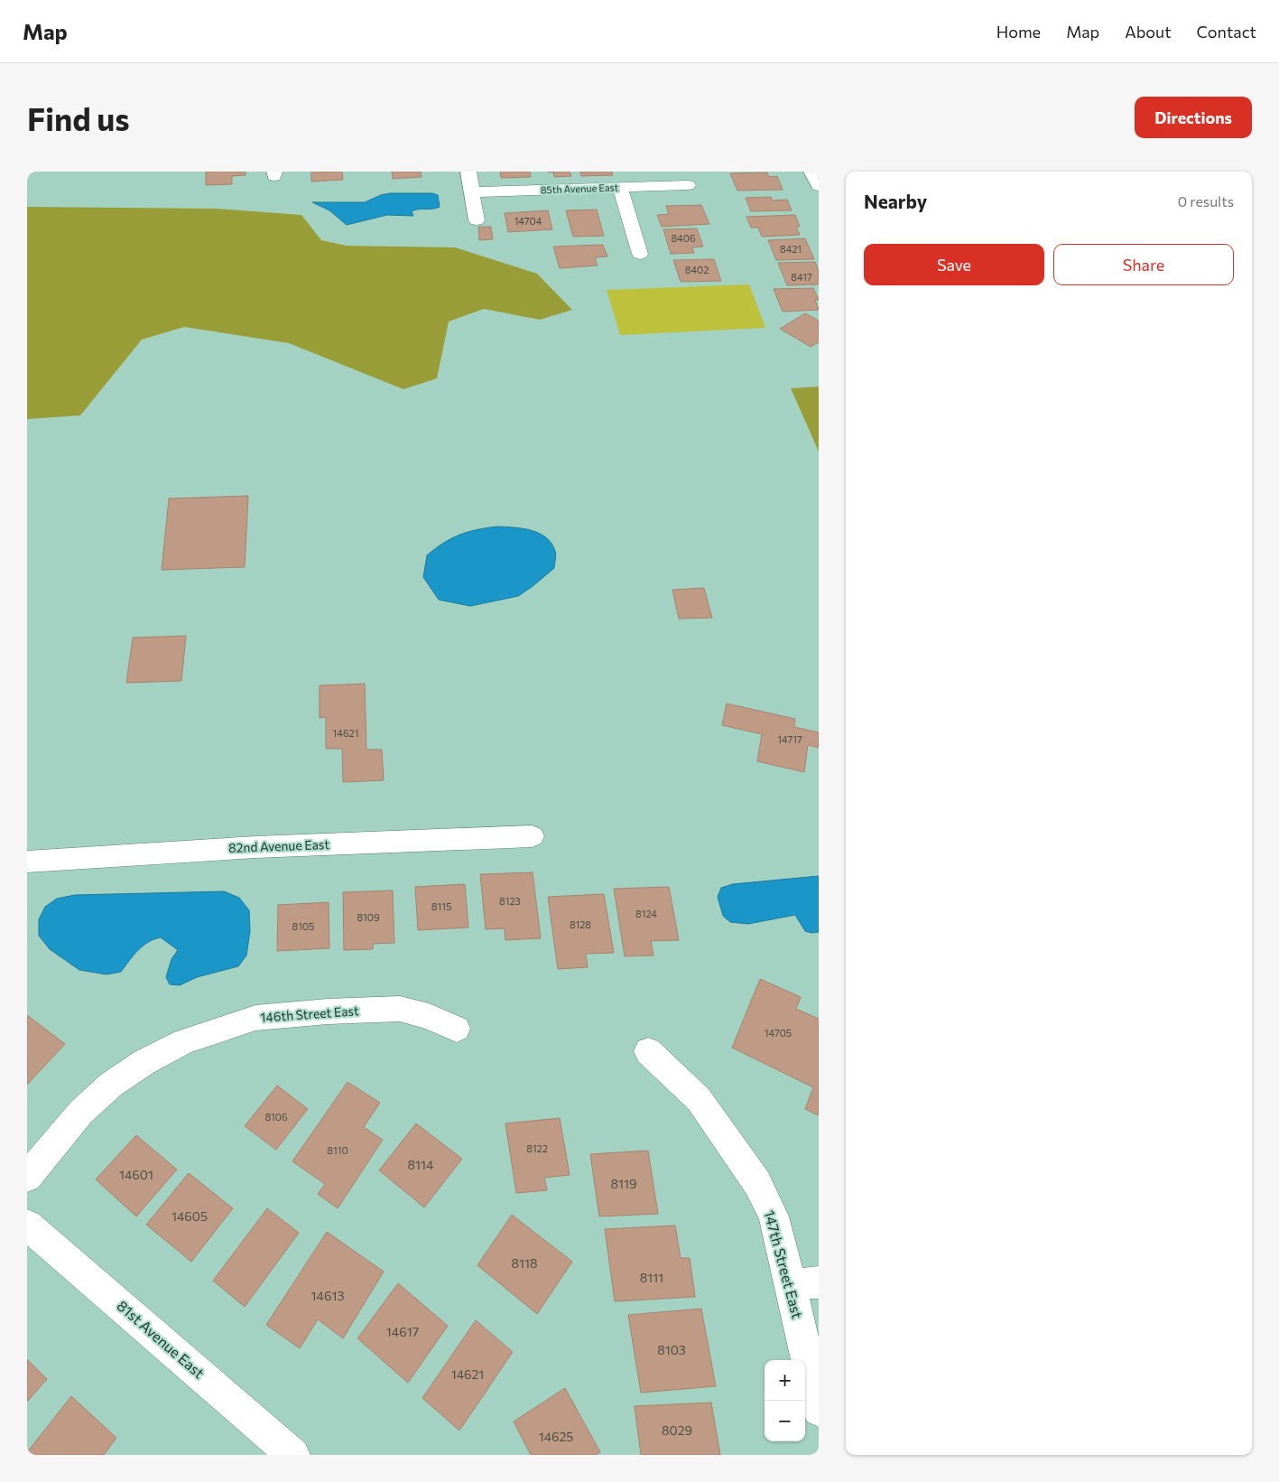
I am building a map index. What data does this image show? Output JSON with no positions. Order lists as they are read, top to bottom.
{
  "streets": {
    "street": [
      "85th Avenue East",
      "82nd Avenue East",
      "146th Street East",
      "147th Street East",
      "81st Avenue East"
    ]
  },
  "house_numbers": [
    "14704",
    "8406",
    "8421",
    "8402",
    "8417",
    "14621",
    "14717",
    "8123",
    "8115",
    "8124",
    "8109",
    "8128",
    "8105",
    "14705",
    "8106",
    "8122",
    "8110",
    "8114",
    "14601",
    "8119",
    "14605",
    "8118",
    "8111",
    "14613",
    "14617",
    "8103",
    "14621",
    "8029",
    "14625"
  ],
  "page": {
    "header": "Map",
    "nav": [
      "Home",
      "Map",
      "About",
      "Contact"
    ],
    "buttons": [
      "Directions",
      ["Save", "Share"]
    ],
    "title": "Find us",
    "heading": ["Nearby", "0 results"],
    "map_buttons": ["+", "−"]
  }
}
